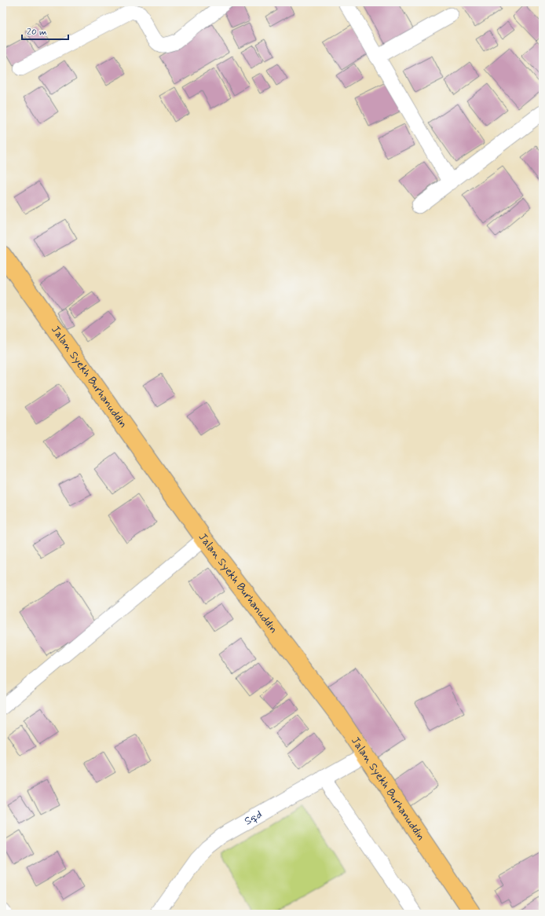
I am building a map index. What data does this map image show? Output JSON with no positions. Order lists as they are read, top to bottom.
{
  "streets": {
    "main road": ["Jalan Syekh Burhanuddin"],
    "street": ["Sqd"]
  },
  "crossings": [
    ["Jalan Syekh Burhanuddin", "Sqd"]
  ],
  "scale_bar": "20 m"
}
